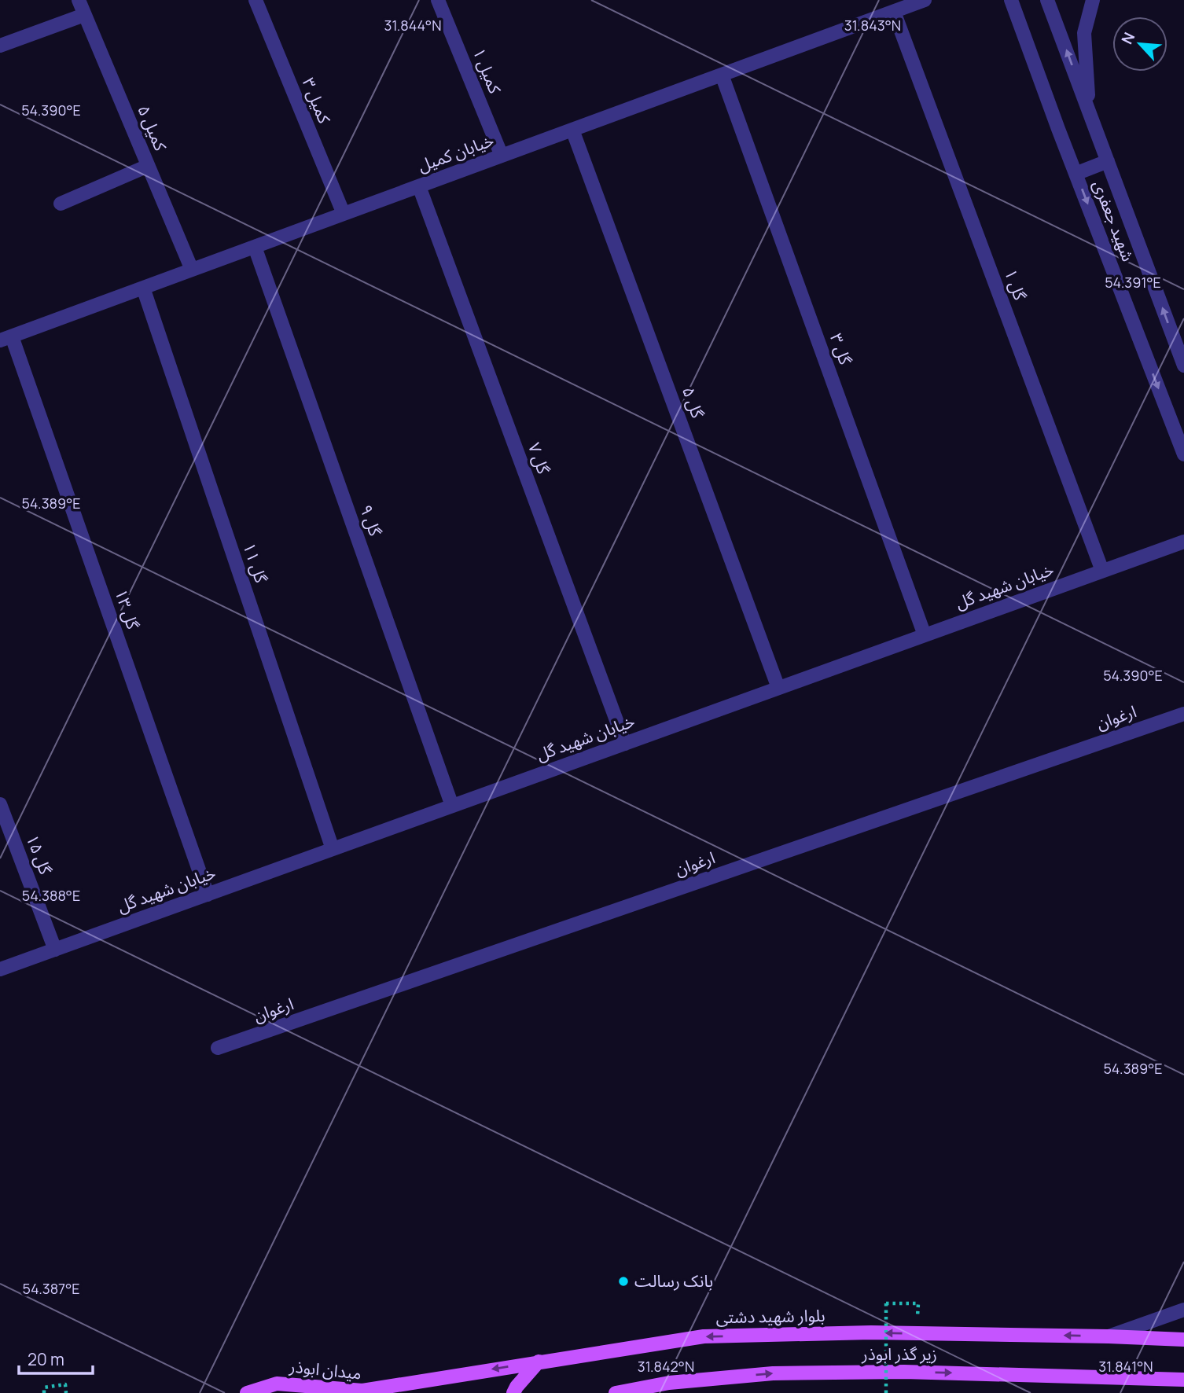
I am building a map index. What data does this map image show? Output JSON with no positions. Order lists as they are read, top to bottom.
{
  "streets": {
    "main road": ["بلوار شهید دشتی", "زیر گذر ابوذر", "میدان ابوذر"],
    "street": [
      "کمیل ۱",
      "کمیل ۳",
      "کمیل ۵",
      "خیابان کمیل",
      "شهید جعفری",
      "گل ۱",
      "گل ۳",
      "گل ۵",
      "گل ۷",
      "گل ۹",
      "گل ۱۱",
      "خیابان شهید گل",
      "گل ۱۳",
      "ارغوان",
      "گل ۱۵"
    ]
  },
  "crossings": [
    ["کمیل ۱", "خیابان کمیل"],
    ["کمیل ۳", "خیابان کمیل"],
    ["کمیل ۵", "خیابان کمیل"],
    ["خیابان کمیل", "گل ۱"],
    ["خیابان کمیل", "گل ۳"],
    ["خیابان کمیل", "گل ۵"],
    ["خیابان کمیل", "گل ۷"],
    ["خیابان کمیل", "گل ۹"],
    ["خیابان کمیل", "گل ۱۱"],
    ["خیابان کمیل", "گل ۱۳"],
    ["گل ۱", "خیابان شهید گل"],
    ["گل ۳", "خیابان شهید گل"],
    ["گل ۵", "خیابان شهید گل"],
    ["گل ۷", "خیابان شهید گل"],
    ["گل ۹", "خیابان شهید گل"],
    ["گل ۱۱", "خیابان شهید گل"],
    ["خیابان شهید گل", "گل ۱۳"],
    ["خیابان شهید گل", "گل ۱۵"],
    ["بلوار شهید دشتی", "میدان ابوذر"]
  ],
  "one_way": ["بلوار شهید دشتی", "زیر گذر ابوذر"],
  "places": ["بانک رسالت"],
  "scale_bar": "20 m",
  "north": "top left",
  "coordinates": [
    "31.844°N",
    "31.843°N",
    "54.390°E",
    "54.391°E",
    "54.389°E",
    "54.388°E",
    "54.387°E",
    "31.842°N",
    "31.841°N"
  ]
}
